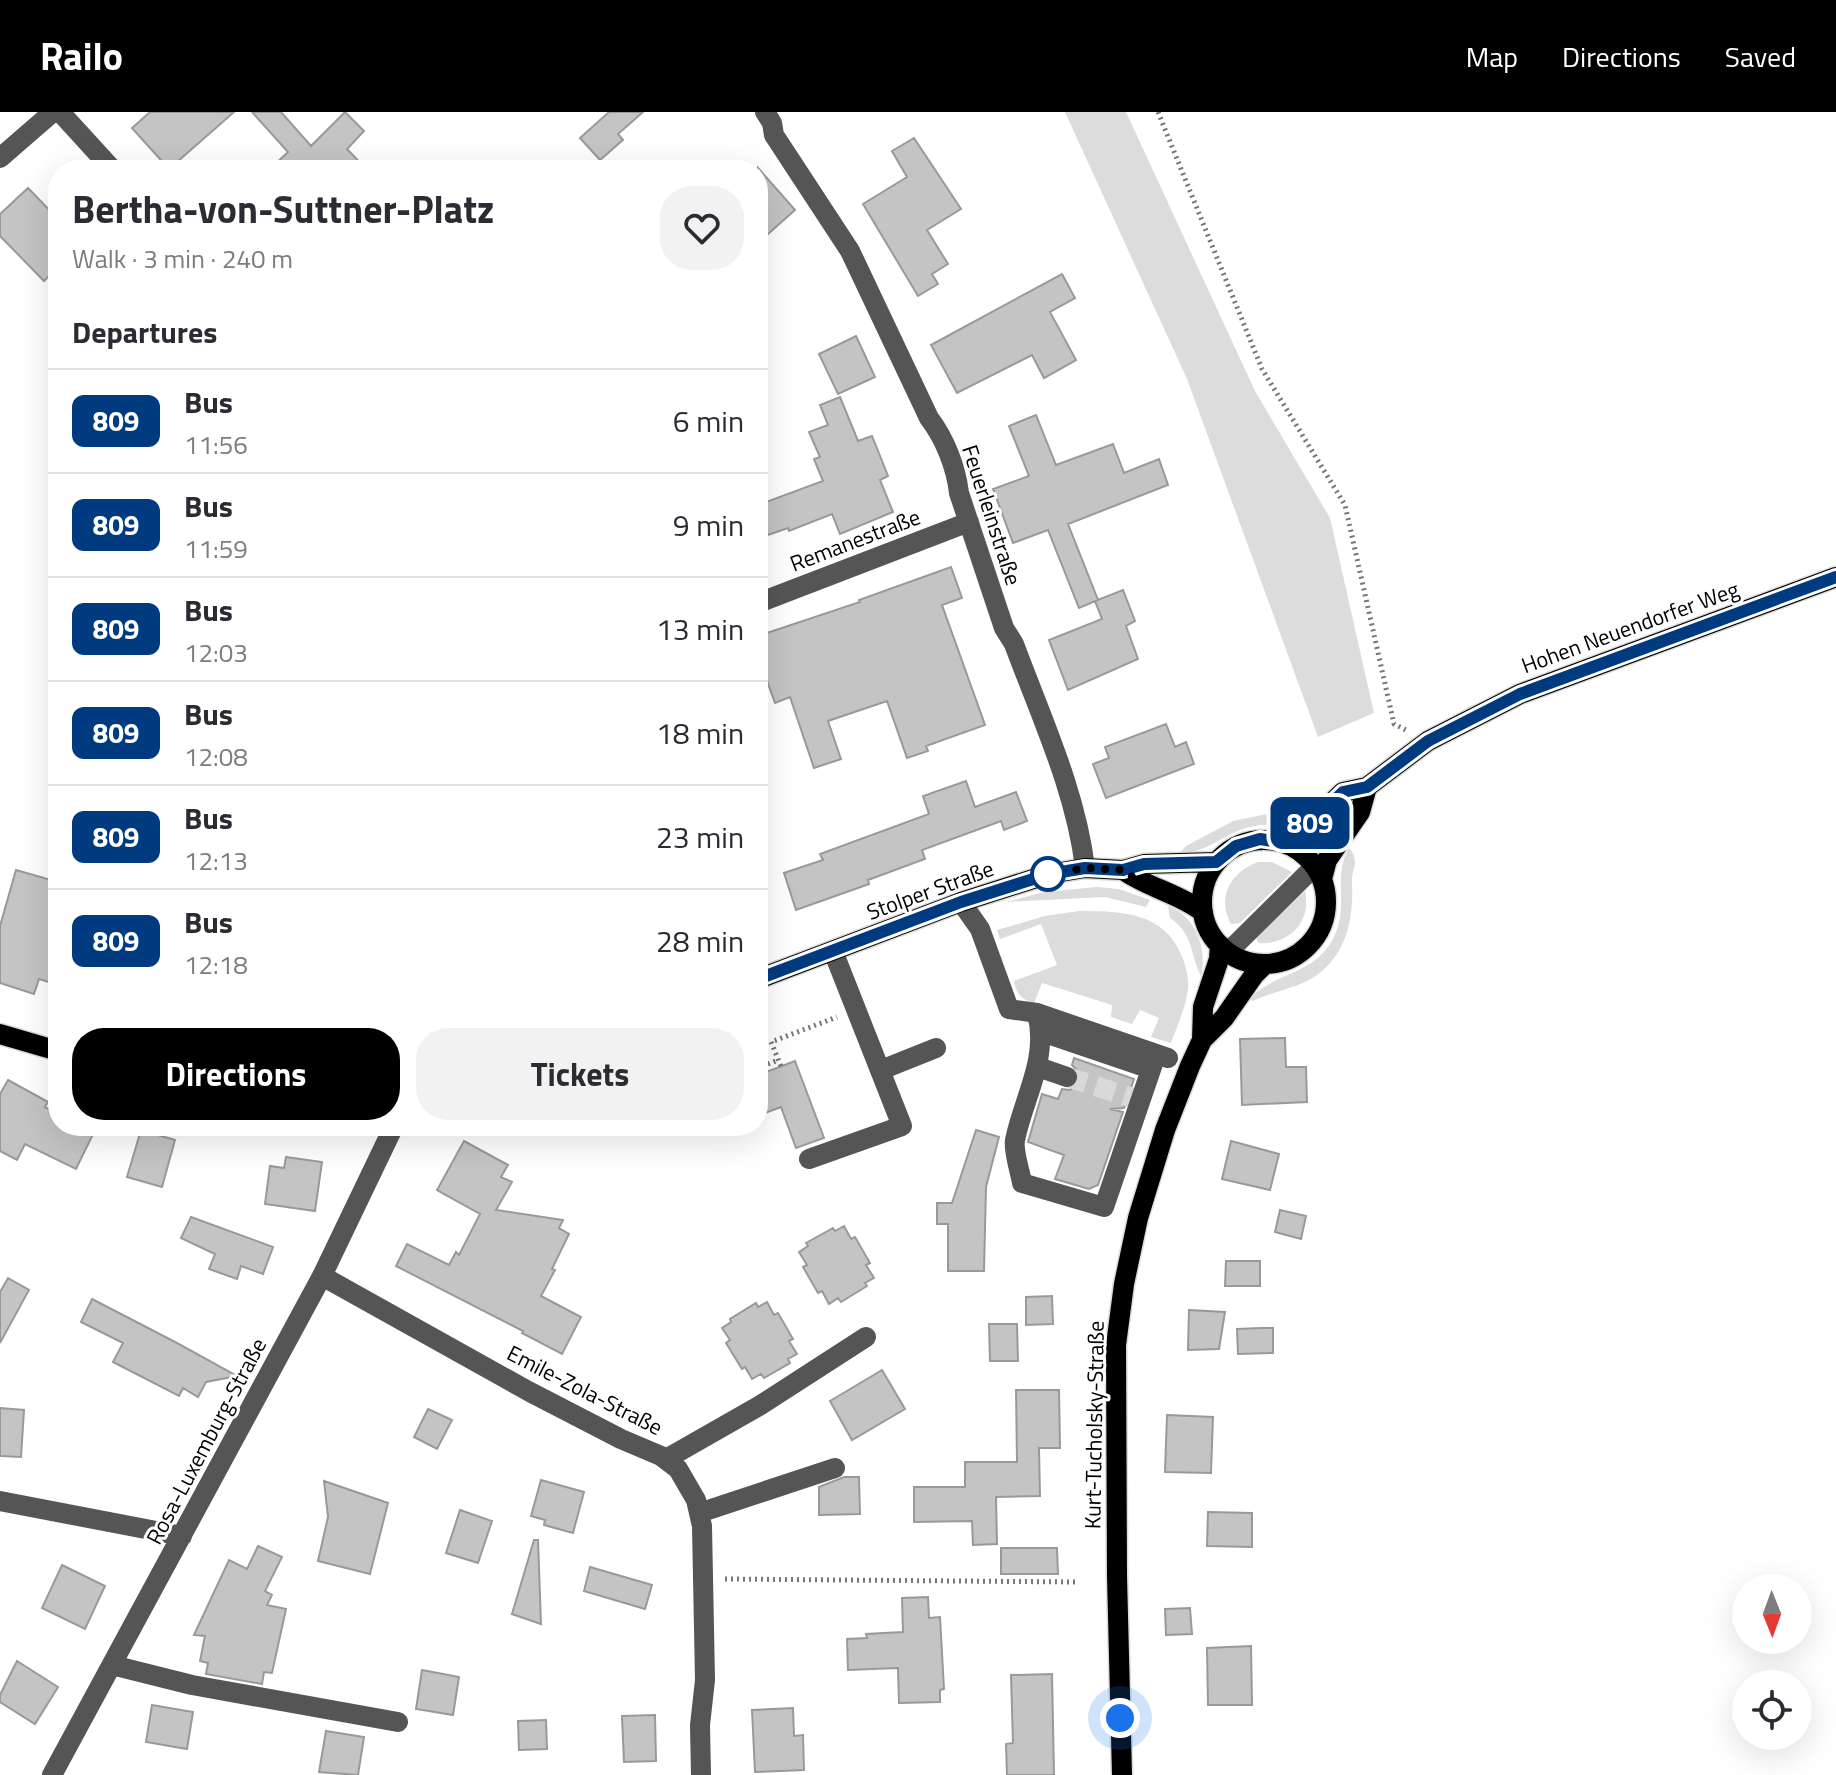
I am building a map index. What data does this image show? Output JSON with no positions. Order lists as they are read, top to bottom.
{
  "streets": {
    "main road": ["Hohen Neuendorfer Weg", "Stolper Straße", "Kurt-Tucholsky-Straße"],
    "street": [
      "Feuerleinstraße",
      "Remanestraße",
      "Emile-Zola-Straße",
      "Rosa-Luxemburg-Straße"
    ]
  },
  "crossings": [
    ["Feuerleinstraße", "Remanestraße"],
    ["Feuerleinstraße", "Stolper Straße"],
    ["Emile-Zola-Straße", "Rosa-Luxemburg-Straße"]
  ],
  "lines": ["bus line 809"],
  "north": "bottom",
  "page": {
    "header": "Railo",
    "nav": ["Map", "Directions", "Saved"],
    "on_map": "809",
    "heading": [
      ["Bertha-von-Suttner-Platz", "Walk · 3 min · 240 m"],
      "Departures"
    ],
    "list": [
      {
        "mark": "809",
        "name": "Bus",
        "note": "11:56",
        "value": "6 min"
      },
      {
        "mark": "809",
        "name": "Bus",
        "note": "11:59",
        "value": "9 min"
      },
      {
        "mark": "809",
        "name": "Bus",
        "note": "12:03",
        "value": "13 min"
      },
      {
        "mark": "809",
        "name": "Bus",
        "note": "12:08",
        "value": "18 min"
      },
      {
        "mark": "809",
        "name": "Bus",
        "note": "12:13",
        "value": "23 min"
      },
      {
        "mark": "809",
        "name": "Bus",
        "note": "12:18",
        "value": "28 min"
      }
    ],
    "buttons": ["Directions", "Tickets"]
  }
}
